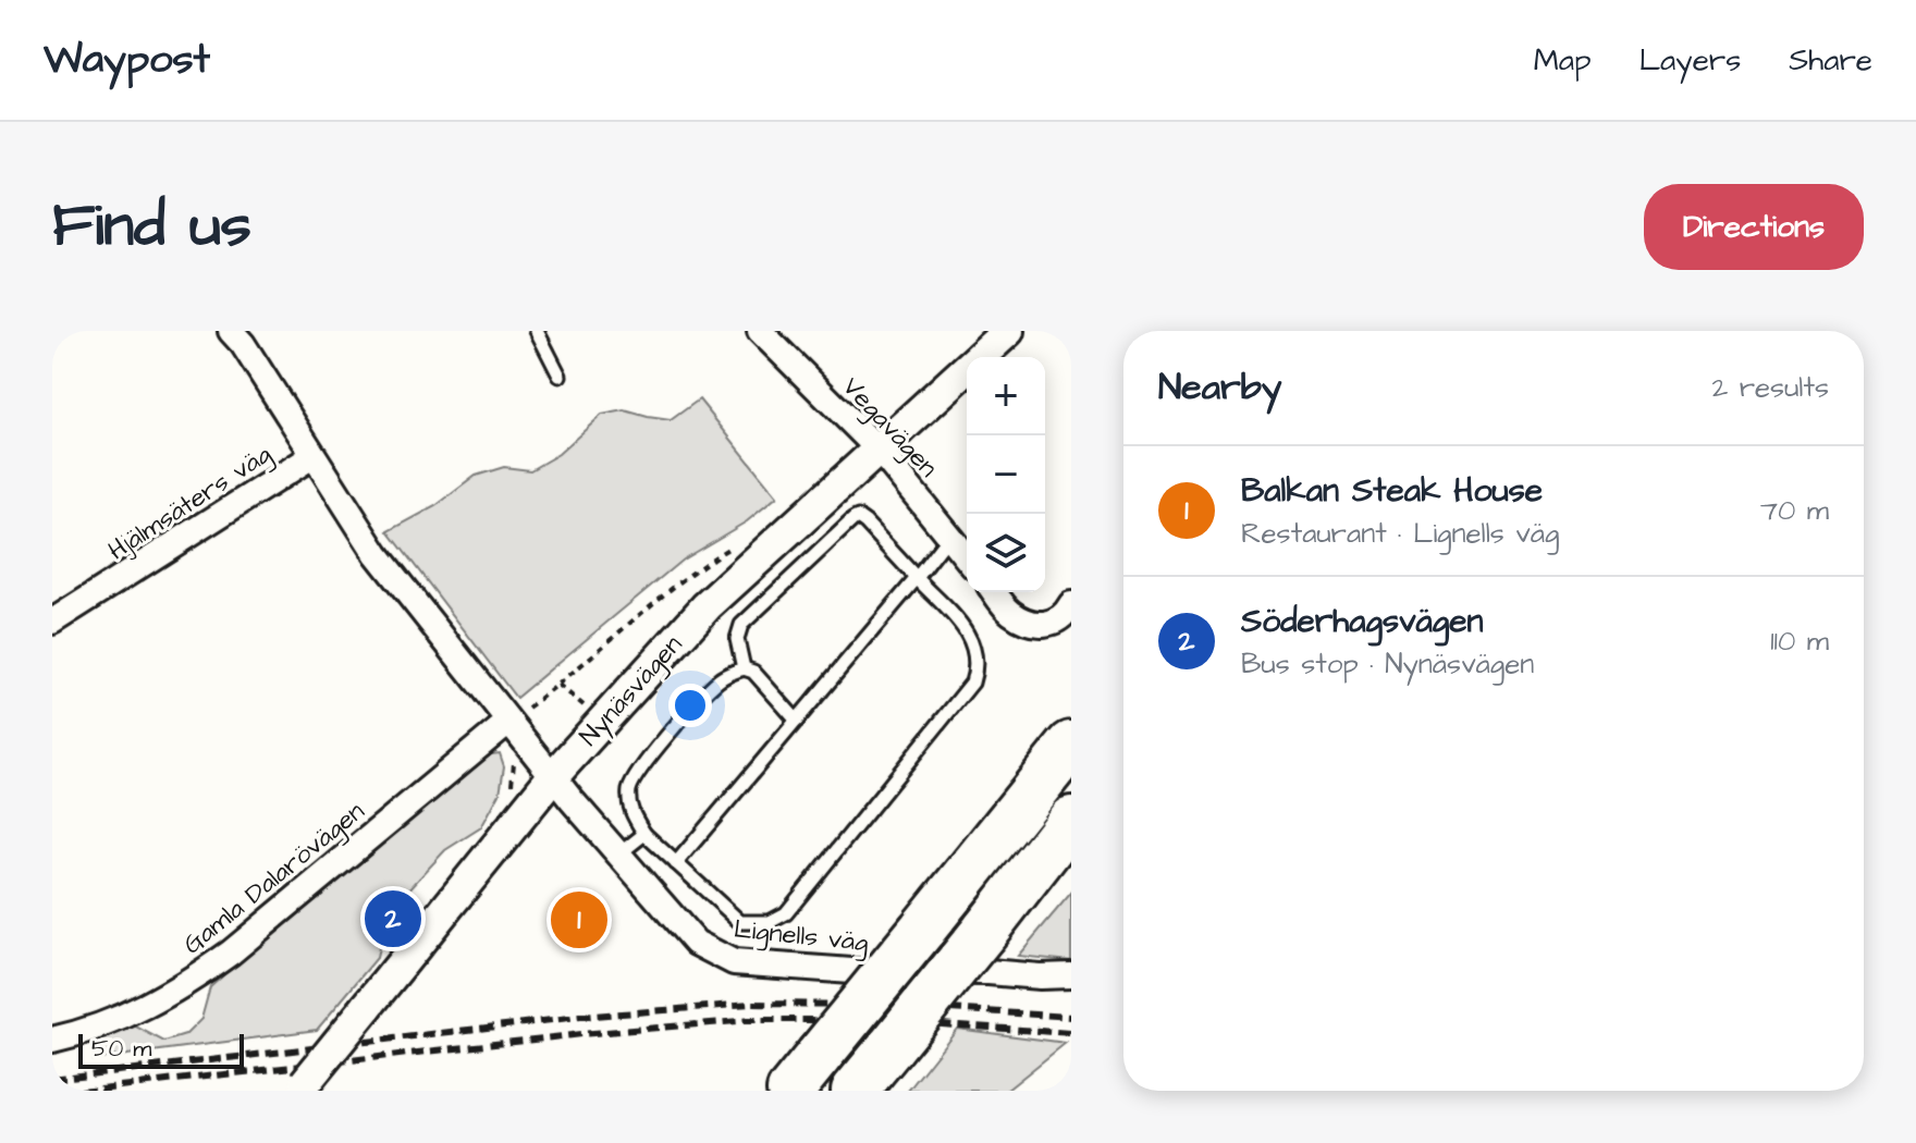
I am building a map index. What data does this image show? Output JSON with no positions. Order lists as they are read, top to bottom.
{
  "streets": {
    "street": [
      "Vegavägen",
      "Hjälmsäters väg",
      "Nynäsvägen",
      "Gamla Dalarövägen",
      "Lignells väg"
    ]
  },
  "crossings": [
    ["Vegavägen", "Nynäsvägen"],
    ["Hjälmsäters väg", "Lignells väg"],
    ["Nynäsvägen", "Lignells väg"],
    ["Gamla Dalarövägen", "Lignells väg"]
  ],
  "scale_bar": "50 m",
  "page": {
    "header": "Waypost",
    "nav": ["Map", "Layers", "Share"],
    "title": "Find us",
    "buttons": "Directions",
    "heading": ["Nearby", "2 results"],
    "map_buttons": ["+", "−"],
    "list": [
      {
        "mark": "1",
        "name": "Balkan Steak House",
        "note": "Restaurant · Lignells väg",
        "value": "70 m"
      },
      {
        "mark": "2",
        "name": "Söderhagsvägen",
        "note": "Bus stop · Nynäsvägen",
        "value": "110 m"
      }
    ],
    "pins": ["2", "1"],
    "scale": "50 m"
  }
}
